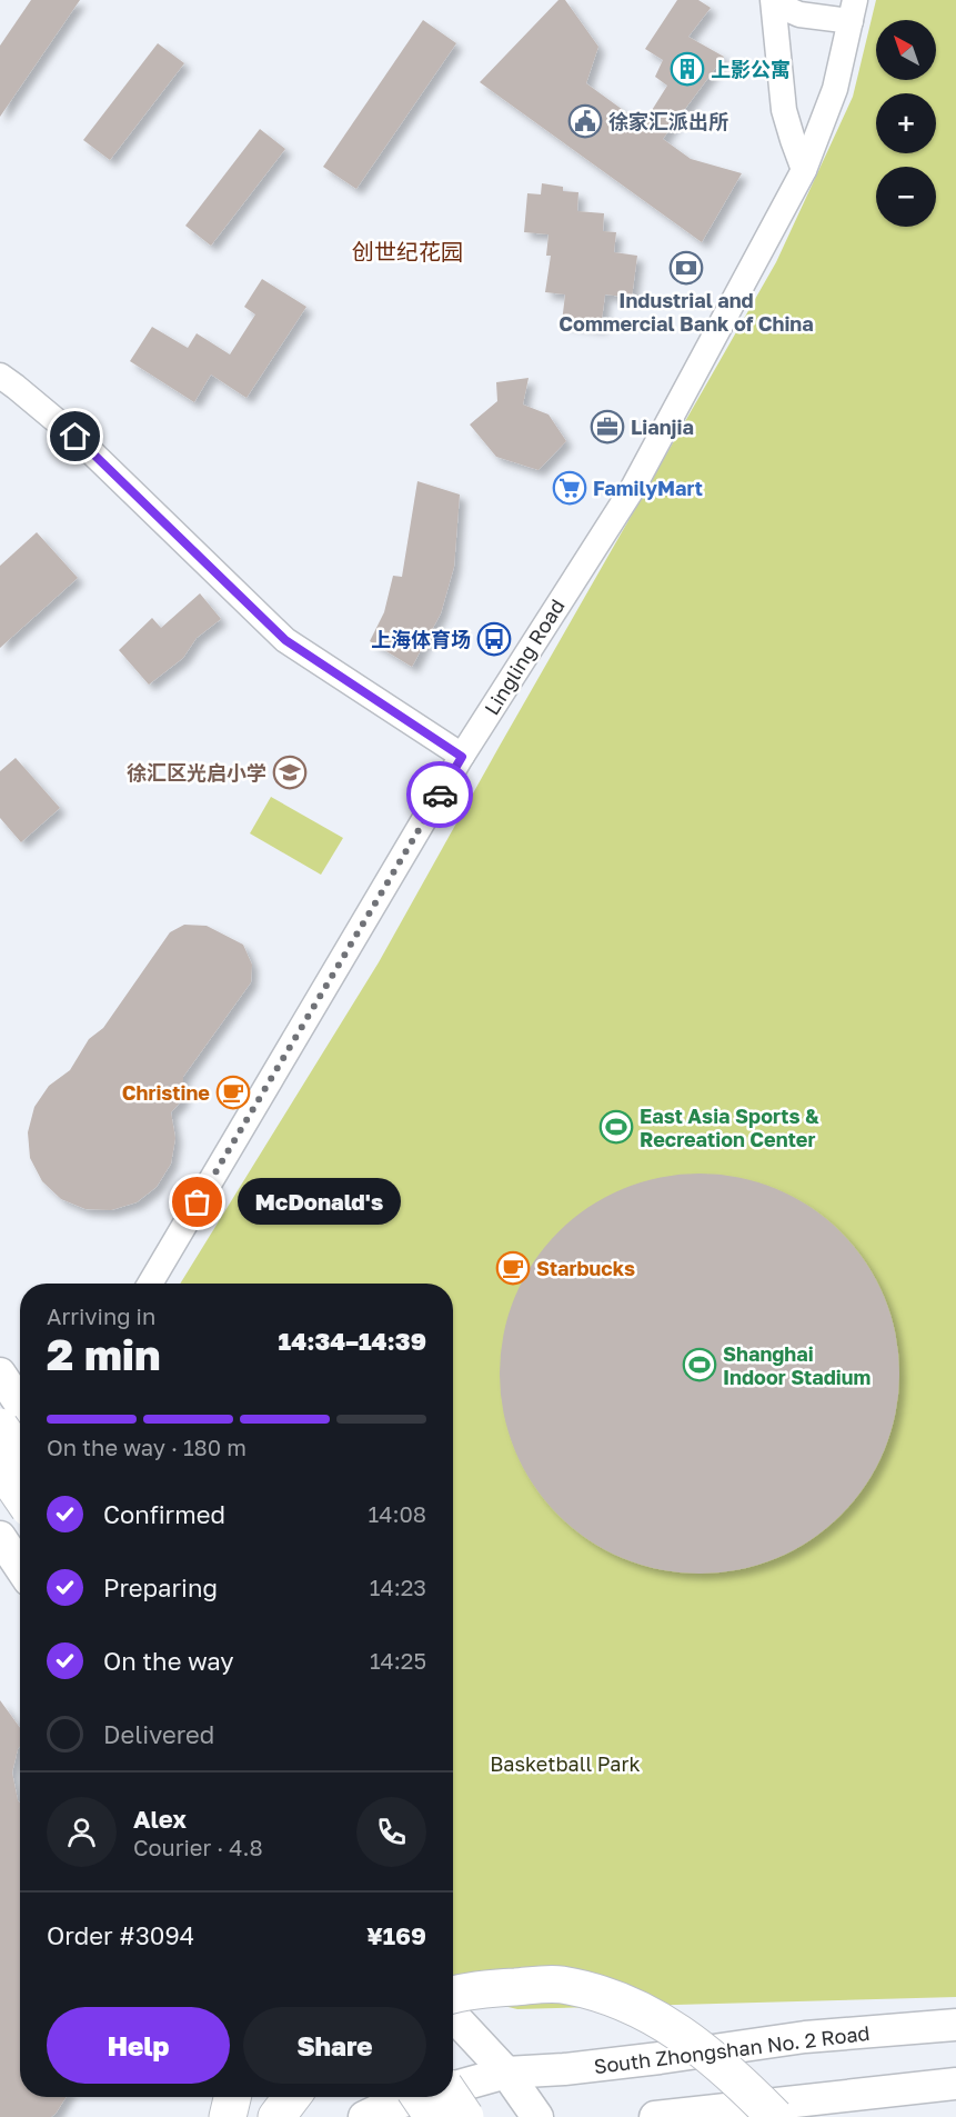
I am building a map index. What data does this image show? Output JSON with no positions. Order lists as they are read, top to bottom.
{
  "streets": {
    "main road": ["South Zhongshan No. 2 Road"],
    "street": ["Lingling Road"]
  },
  "districts": ["创世纪花园"],
  "parks": ["Basketball Park"],
  "places": {
    "building": ["上影公寓"],
    "public building": ["徐家汇派出所"],
    "bank": ["Industrial and Commercial Bank of China"],
    "office": ["Lianjia"],
    "supermarket": ["FamilyMart"],
    "bus stop": ["上海体育场"],
    "school or university": ["徐汇区光启小学"],
    "cafe": ["Christine", "Starbucks"],
    "sports": ["East Asia Sports & Recreation Center", "Shanghai Indoor Stadium"],
    "other": ["McDonald's"]
  },
  "north": "top left",
  "page": {
    "map_buttons": ["+", "−"],
    "bubble": "McDonald's",
    "heading": ["2 min", "Arriving in", "14:34–14:39"],
    "panel": [
      "Alex",
      "Courier · 4.8",
      "Order #3094",
      "¥169"
    ],
    "bar": "On the way · 180 m",
    "list": [
      ["Confirmed", "14:08"],
      ["Preparing", "14:23"],
      ["On the way", "14:25"],
      "Delivered"
    ],
    "buttons": ["Help", "Share"]
  }
}
